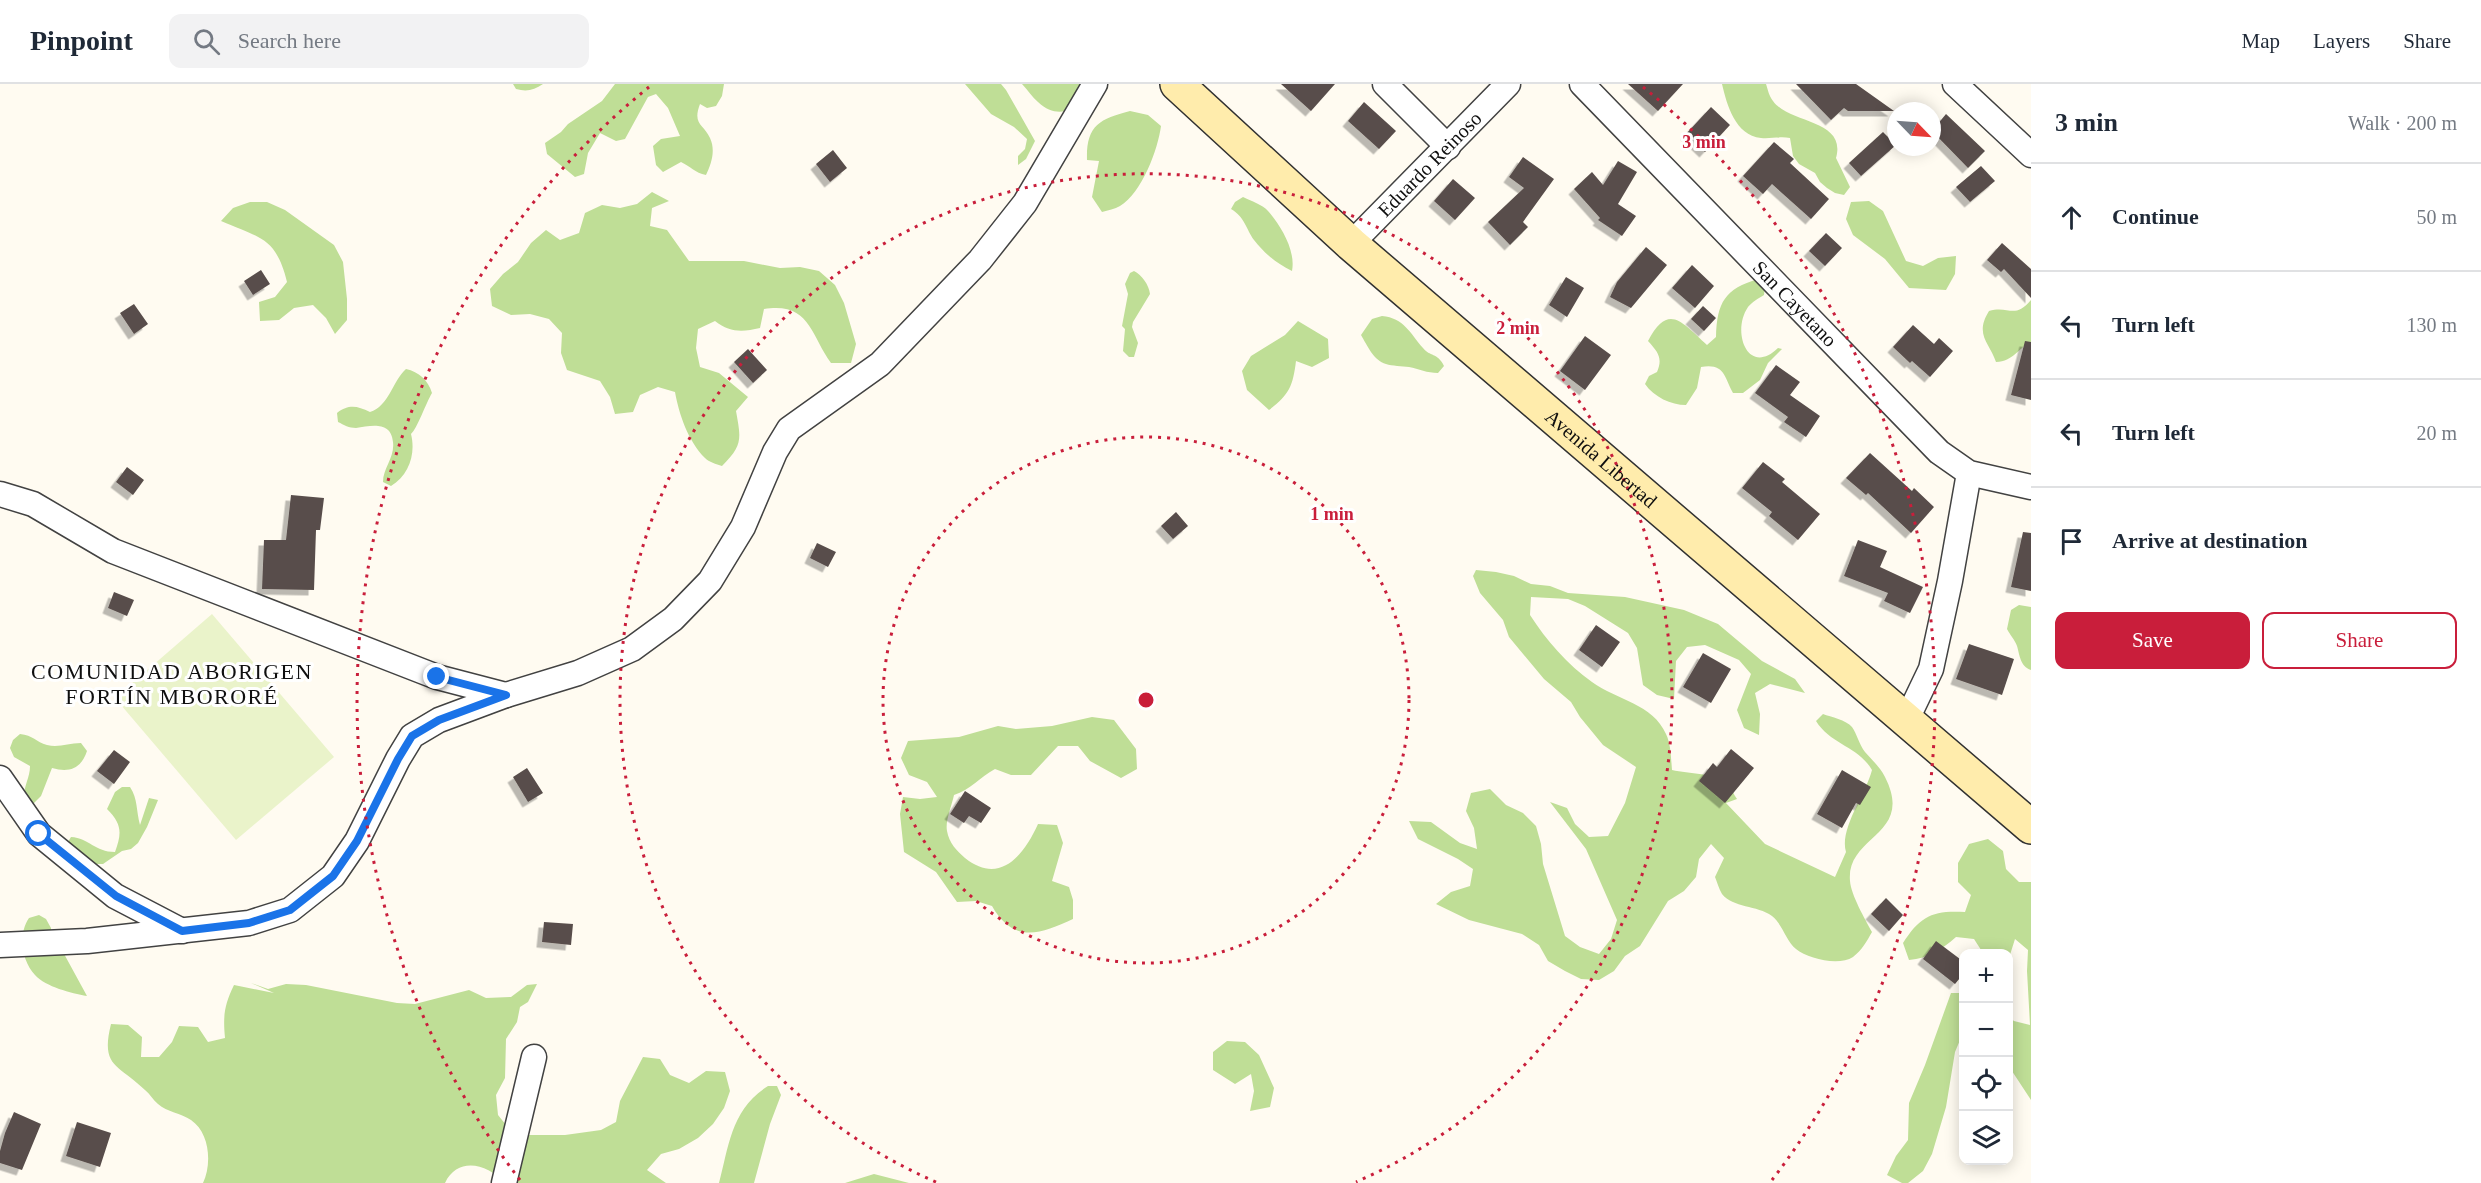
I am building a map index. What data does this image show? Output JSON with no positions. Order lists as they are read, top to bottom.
{
  "streets": {
    "main road": ["Avenida Libertad"],
    "street": ["Eduardo Reinoso", "San Cayetano"]
  },
  "crossings": [
    ["Eduardo Reinoso", "Avenida Libertad"]
  ],
  "districts": ["COMUNIDAD ABORIGEN FORTÍN MBORORÉ"],
  "north": "bottom right",
  "page": {
    "header": "Pinpoint",
    "search": "Search here",
    "nav": ["Map", "Layers", "Share"],
    "heading": ["3 min", "Walk · 200 m"],
    "list": [
      ["Continue", "50 m"],
      ["Turn left", "130 m"],
      ["Turn left", "20 m"],
      "Arrive at destination"
    ],
    "buttons": ["Save", "Share"],
    "map_buttons": ["+", "−"]
  },
  "rings": ["3 min", "2 min", "1 min"]
}
